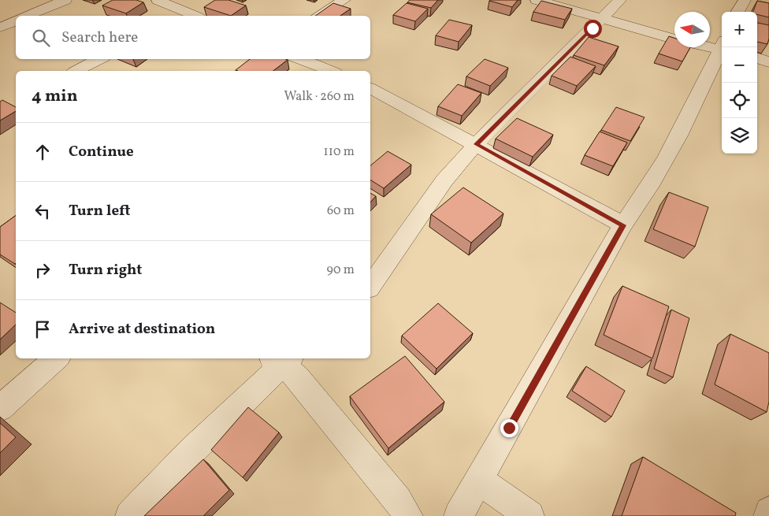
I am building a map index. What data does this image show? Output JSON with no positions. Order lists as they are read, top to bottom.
{
  "north": "left",
  "page": {
    "map_buttons": ["+", "−"],
    "search": "Search here",
    "heading": ["4 min", "Walk · 260 m"],
    "list": [
      ["Continue", "110 m"],
      ["Turn left", "60 m"],
      ["Turn right", "90 m"],
      "Arrive at destination"
    ]
  }
}
